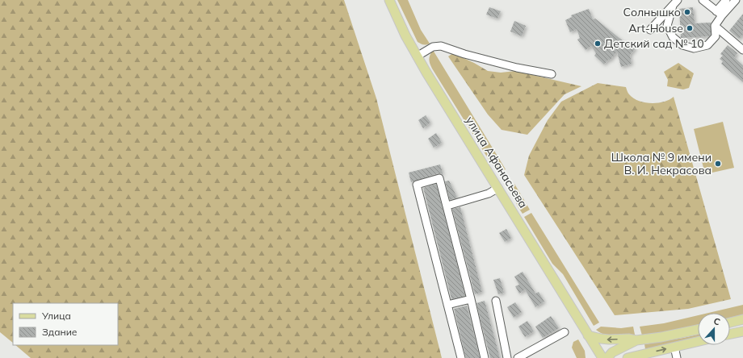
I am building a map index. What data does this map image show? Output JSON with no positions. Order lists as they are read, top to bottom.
{
  "streets": {
    "main road": ["улица Афанасьева"]
  },
  "places": [
    "Солнышко",
    "Art-House",
    "Детский сад № 10",
    "Школа № 9 имени В. И. Некрасова"
  ],
  "legend": ["Улица", "Здание"],
  "north": "top"
}
